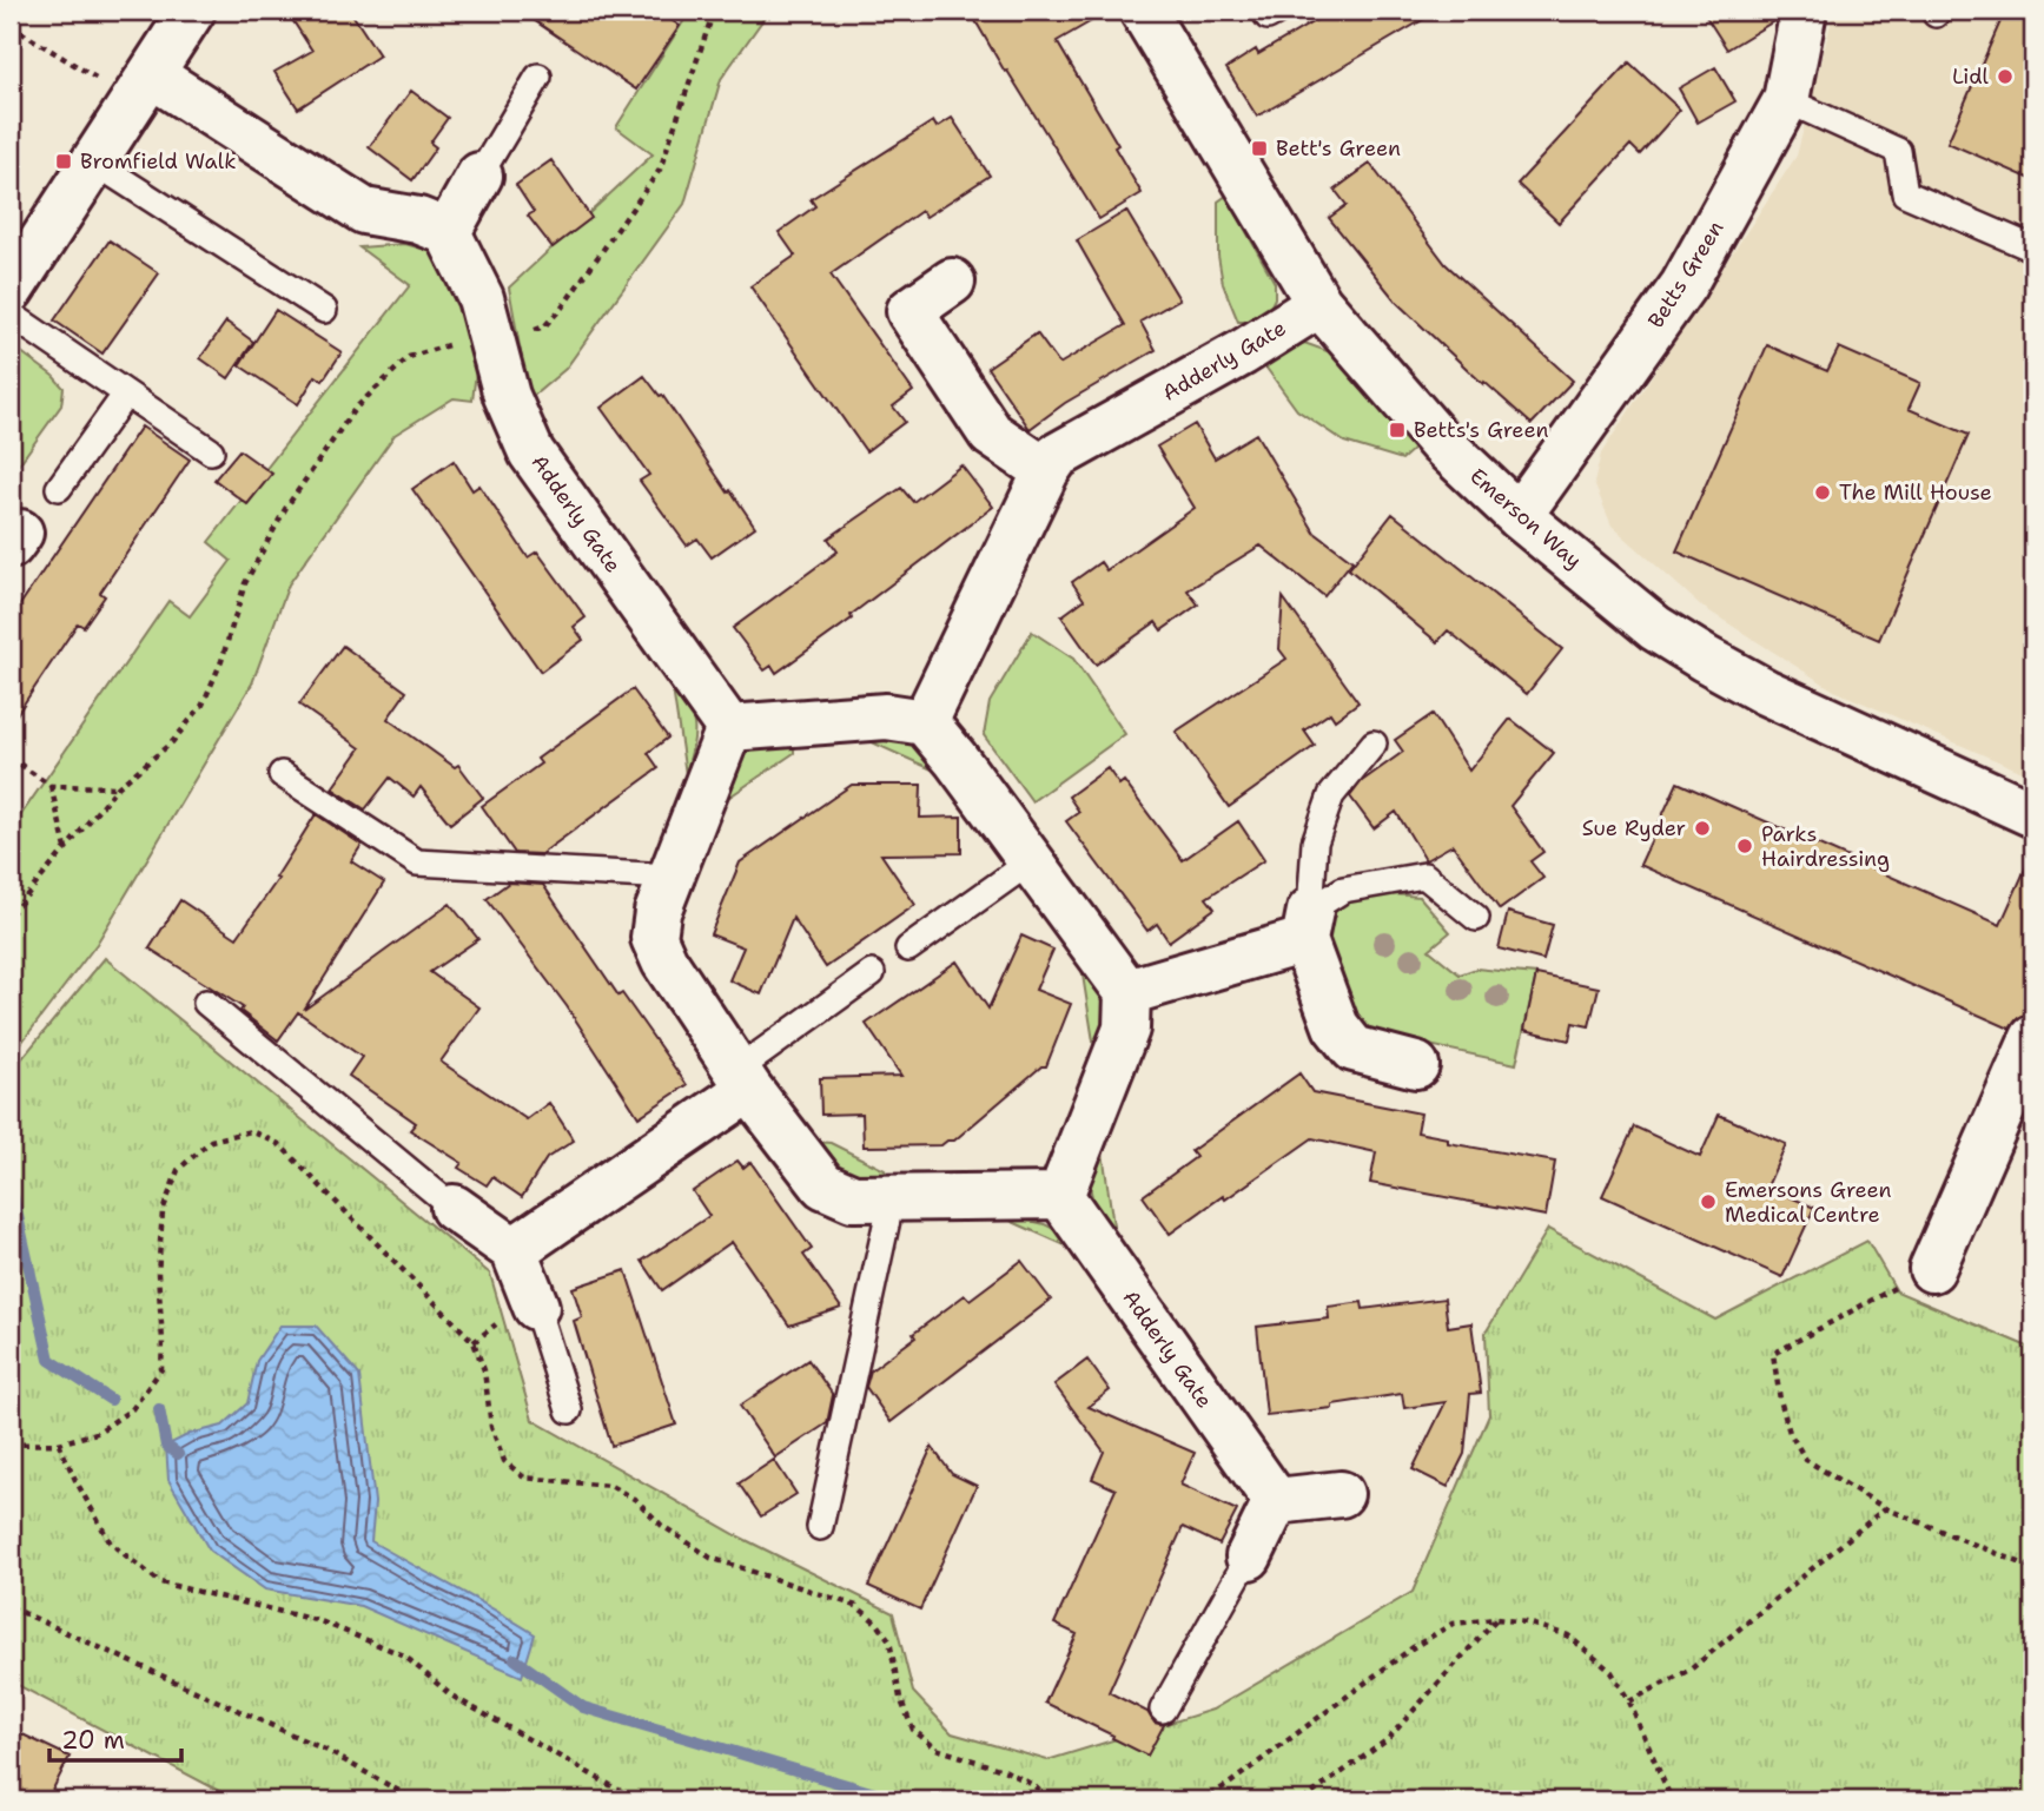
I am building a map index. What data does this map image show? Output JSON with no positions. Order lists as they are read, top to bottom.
{
  "streets": {
    "street": ["Betts Green", "Adderly Gate", "Emerson Way"]
  },
  "crossings": [
    ["Betts Green", "Emerson Way"],
    ["Adderly Gate", "Emerson Way"]
  ],
  "places": {
    "other": [
      "Lidl",
      "The Mill House",
      "Sue Ryder",
      "Parks Hairdressing",
      "Emersons Green Medical Centre"
    ],
    "transit": ["Bett's Green", "Bromfield Walk", "Betts's Green"]
  },
  "scale_bar": "20 m"
}
